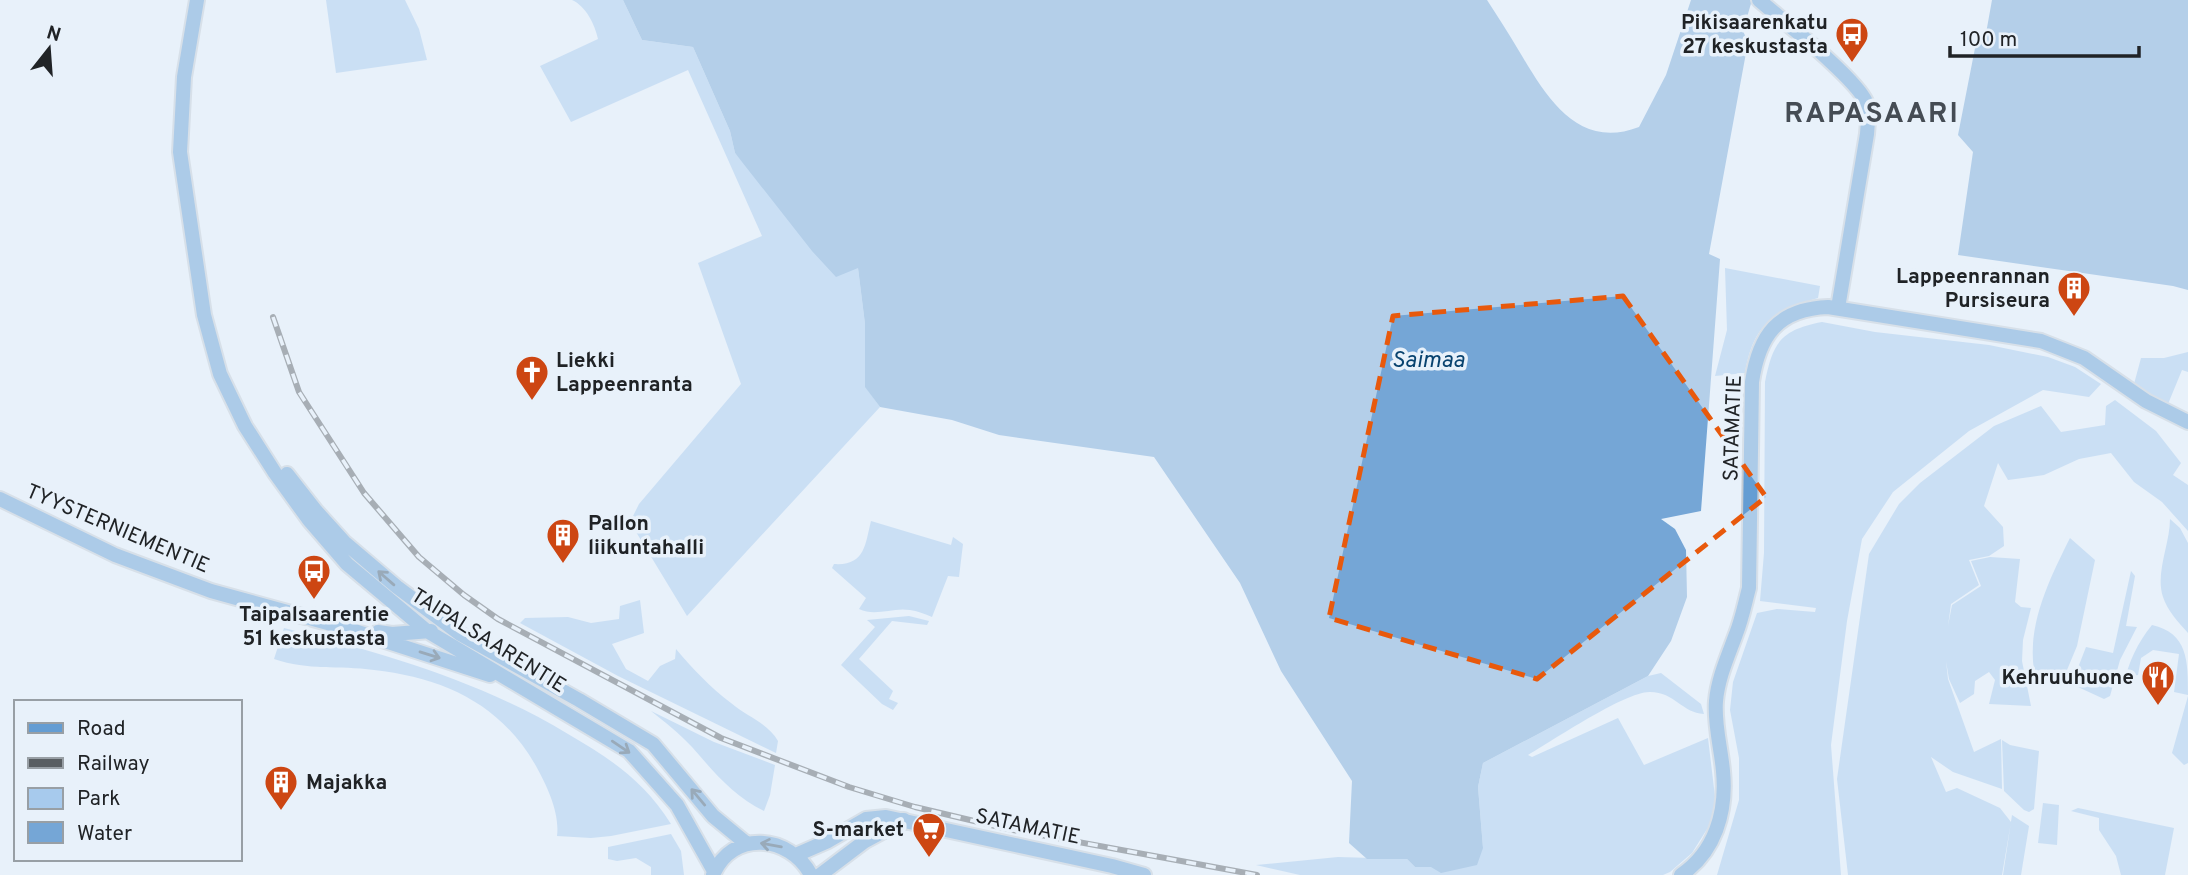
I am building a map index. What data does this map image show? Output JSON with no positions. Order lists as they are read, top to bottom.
{
  "streets": {
    "street": ["SATAMATIE", "TYYSTERNIEMENTIE", "TAIPALSAARENTIE"]
  },
  "crossings": [
    ["TYYSTERNIEMENTIE", "TAIPALSAARENTIE"]
  ],
  "districts": ["RAPASAARI"],
  "water": ["Saimaa"],
  "places": {
    "bus stop": ["Pikisaarenkatu 27 keskustasta", "Taipalsaarentie 51 keskustasta"],
    "building": ["Lappeenrannan Pursiseura", "Pallon liikuntahalli", "Majakka"],
    "church": ["Liekki Lappeenranta"],
    "restaurant": ["Kehruuhuone"],
    "supermarket": ["S-market"]
  },
  "legend": [
    "Road",
    "Railway",
    "Park",
    "Water"
  ],
  "scale_bar": "100 m",
  "north": "top"
}
